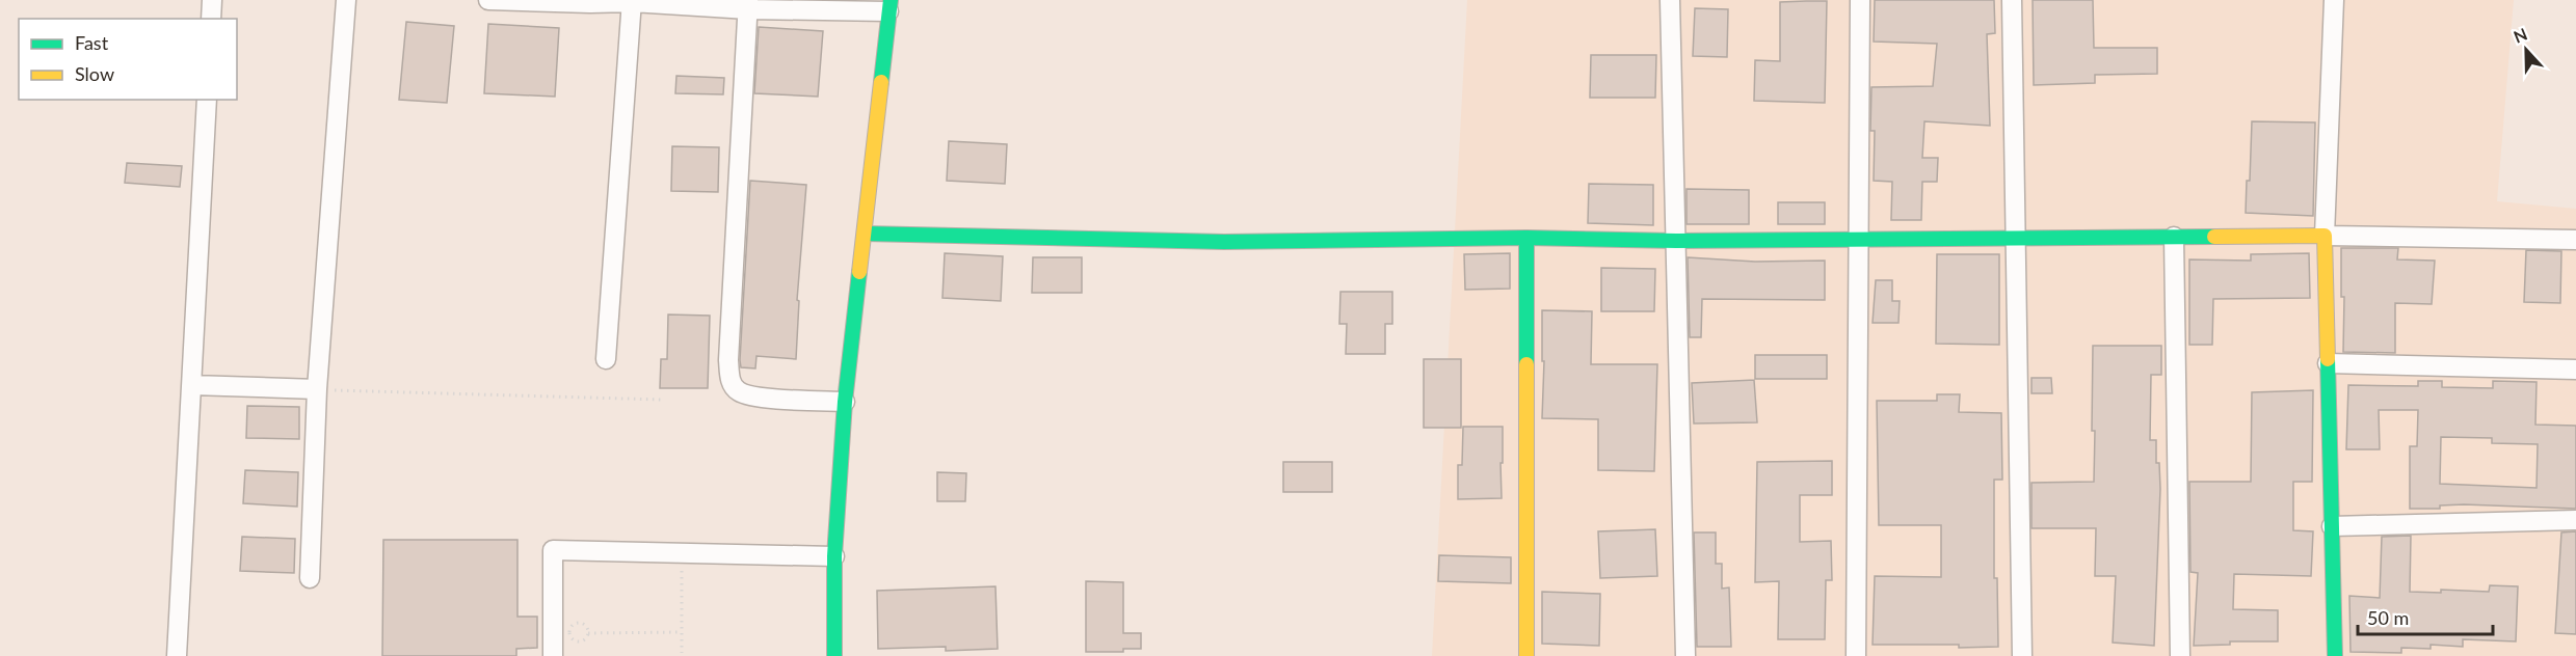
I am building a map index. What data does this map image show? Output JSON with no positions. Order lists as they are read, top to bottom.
{
  "legend": ["Fast", "Slow"],
  "scale_bar": "50 m",
  "north": "top"
}
